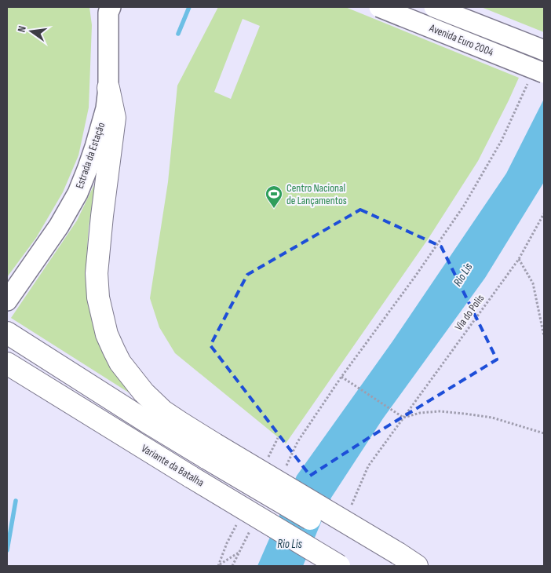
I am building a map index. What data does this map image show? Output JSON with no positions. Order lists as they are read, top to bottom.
{
  "streets": {
    "highway": ["Variante da Batalha"],
    "main road": ["Avenida Euro 2004", "Estrada da Estação"],
    "path": ["Via do Polis"]
  },
  "water": ["Rio Lis"],
  "places": {
    "sports": ["Centro Nacional de Lançamentos"]
  },
  "north": "left"
}
